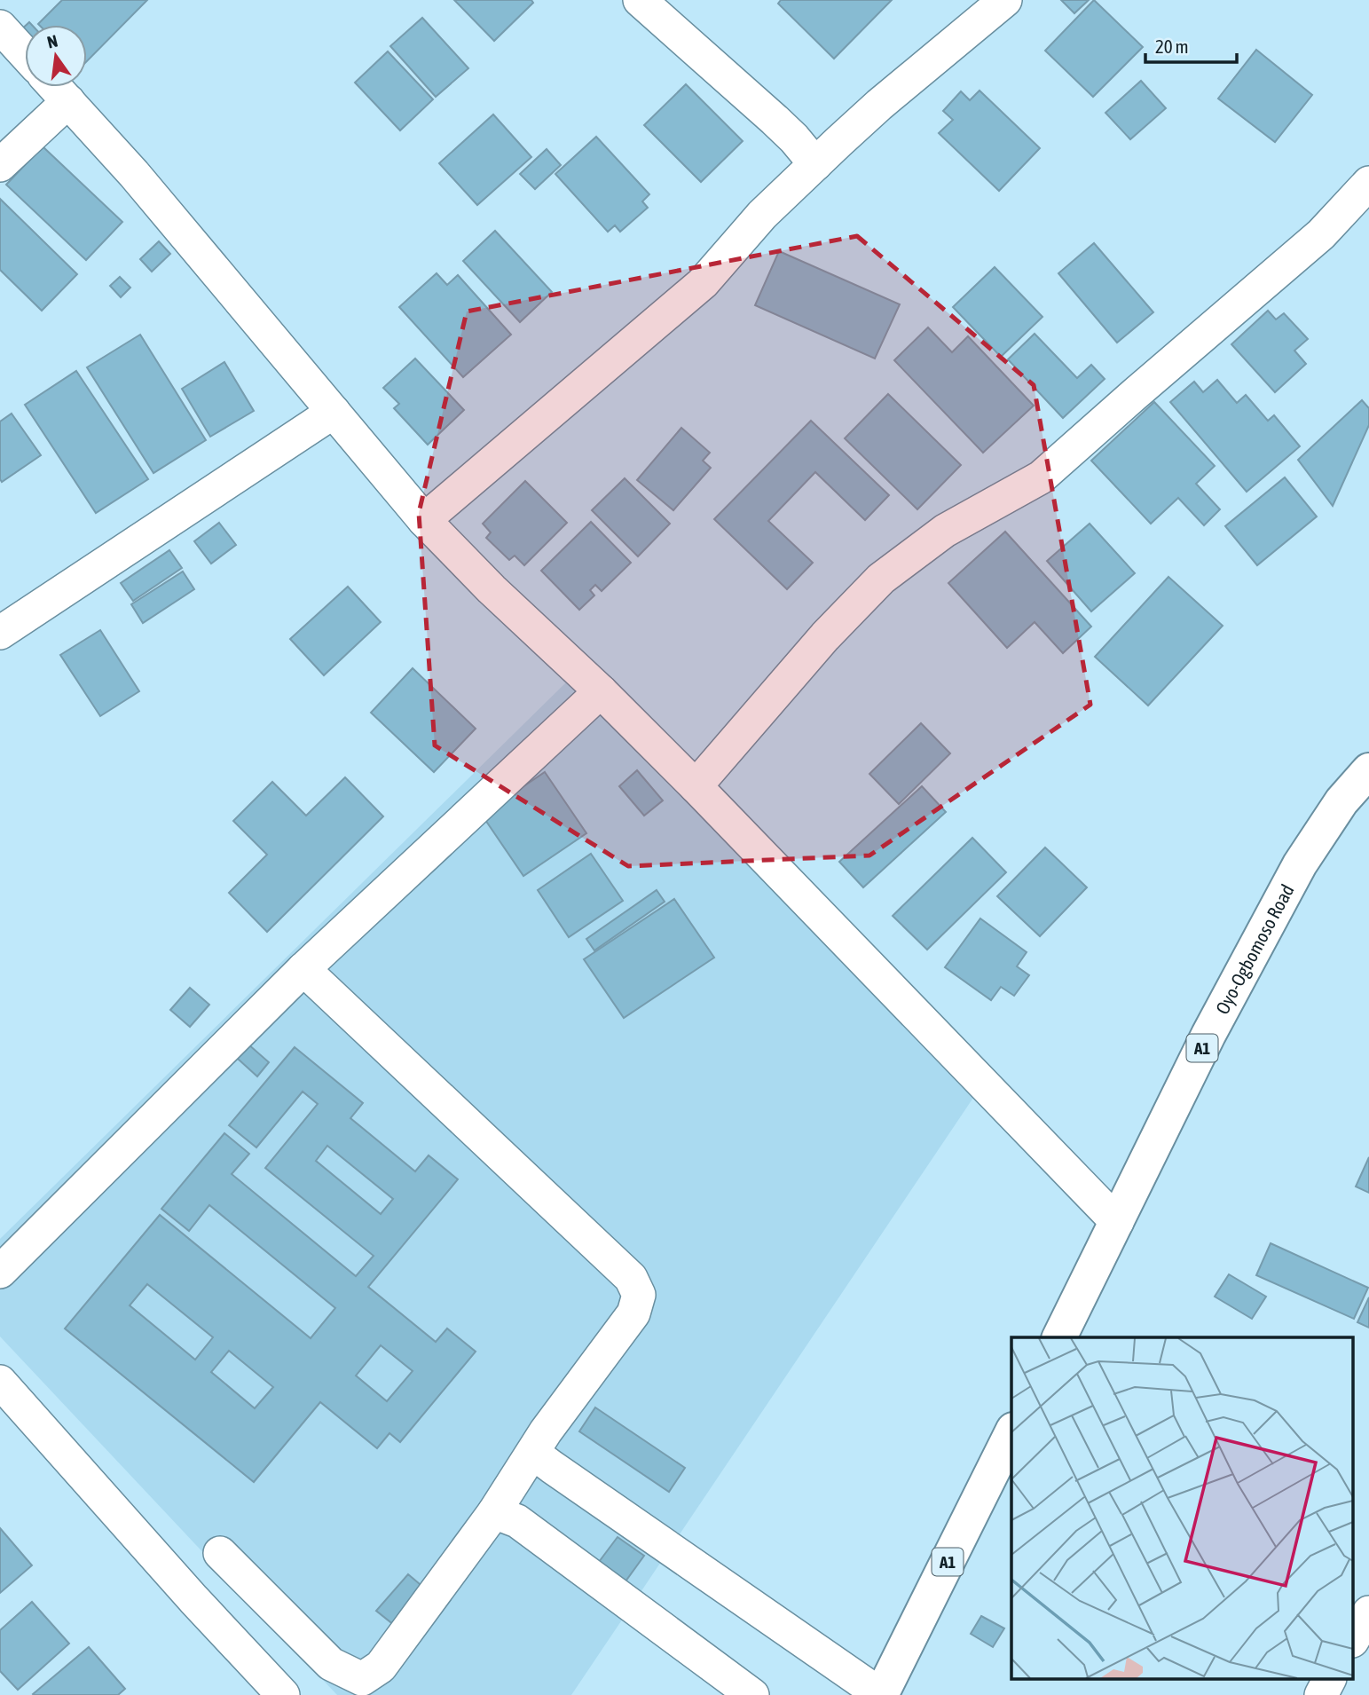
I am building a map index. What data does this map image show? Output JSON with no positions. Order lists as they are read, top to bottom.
{
  "streets": {
    "highway": ["Oyo-Ogbomoso Road", "A1"]
  },
  "scale_bar": "20 m",
  "north": "top"
}
